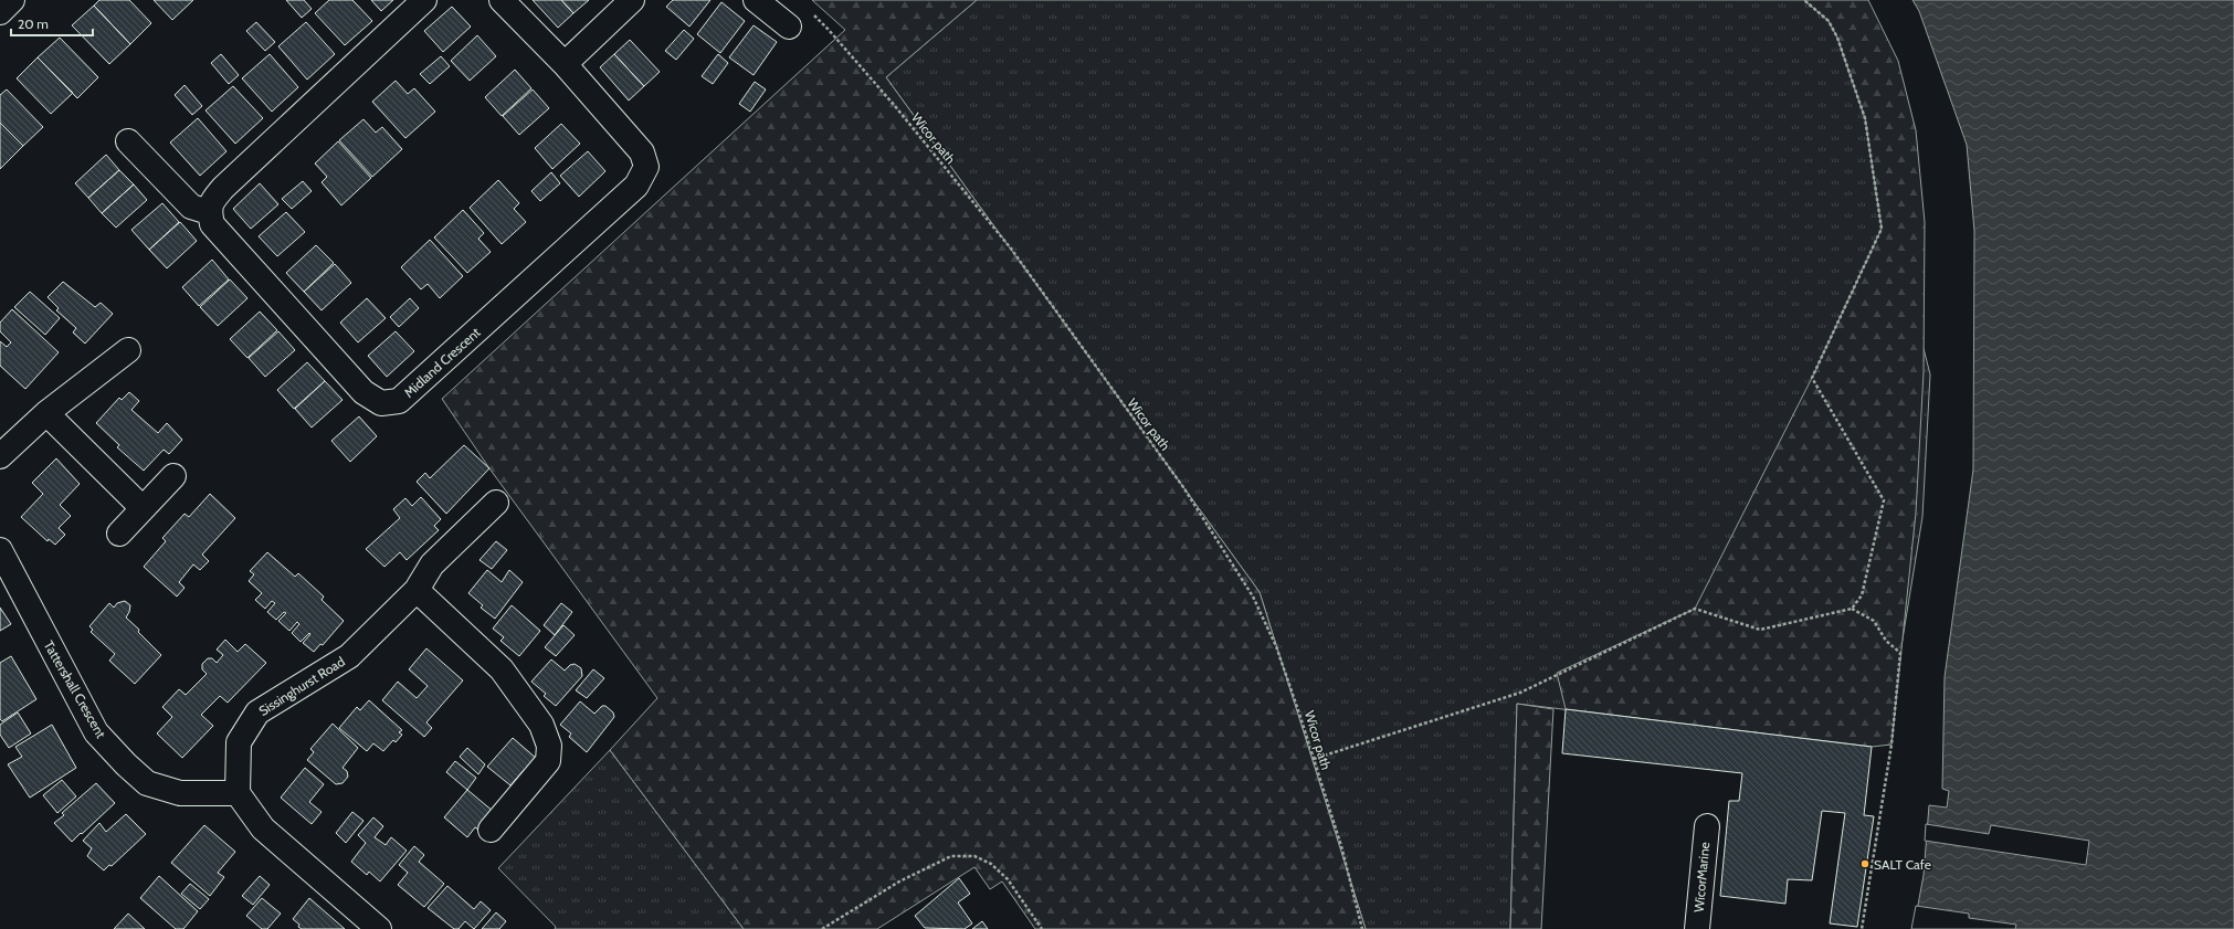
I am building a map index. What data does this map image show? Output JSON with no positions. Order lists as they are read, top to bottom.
{
  "streets": {
    "street": [
      "Midland Crescent",
      "Sissinghurst Road",
      "Tattershall Crescent",
      "WicorMarine"
    ],
    "path": ["Wicor path"]
  },
  "crossings": [
    ["Sissinghurst Road", "Tattershall Crescent"]
  ],
  "places": ["SALT Cafe"],
  "scale_bar": "20 m"
}
